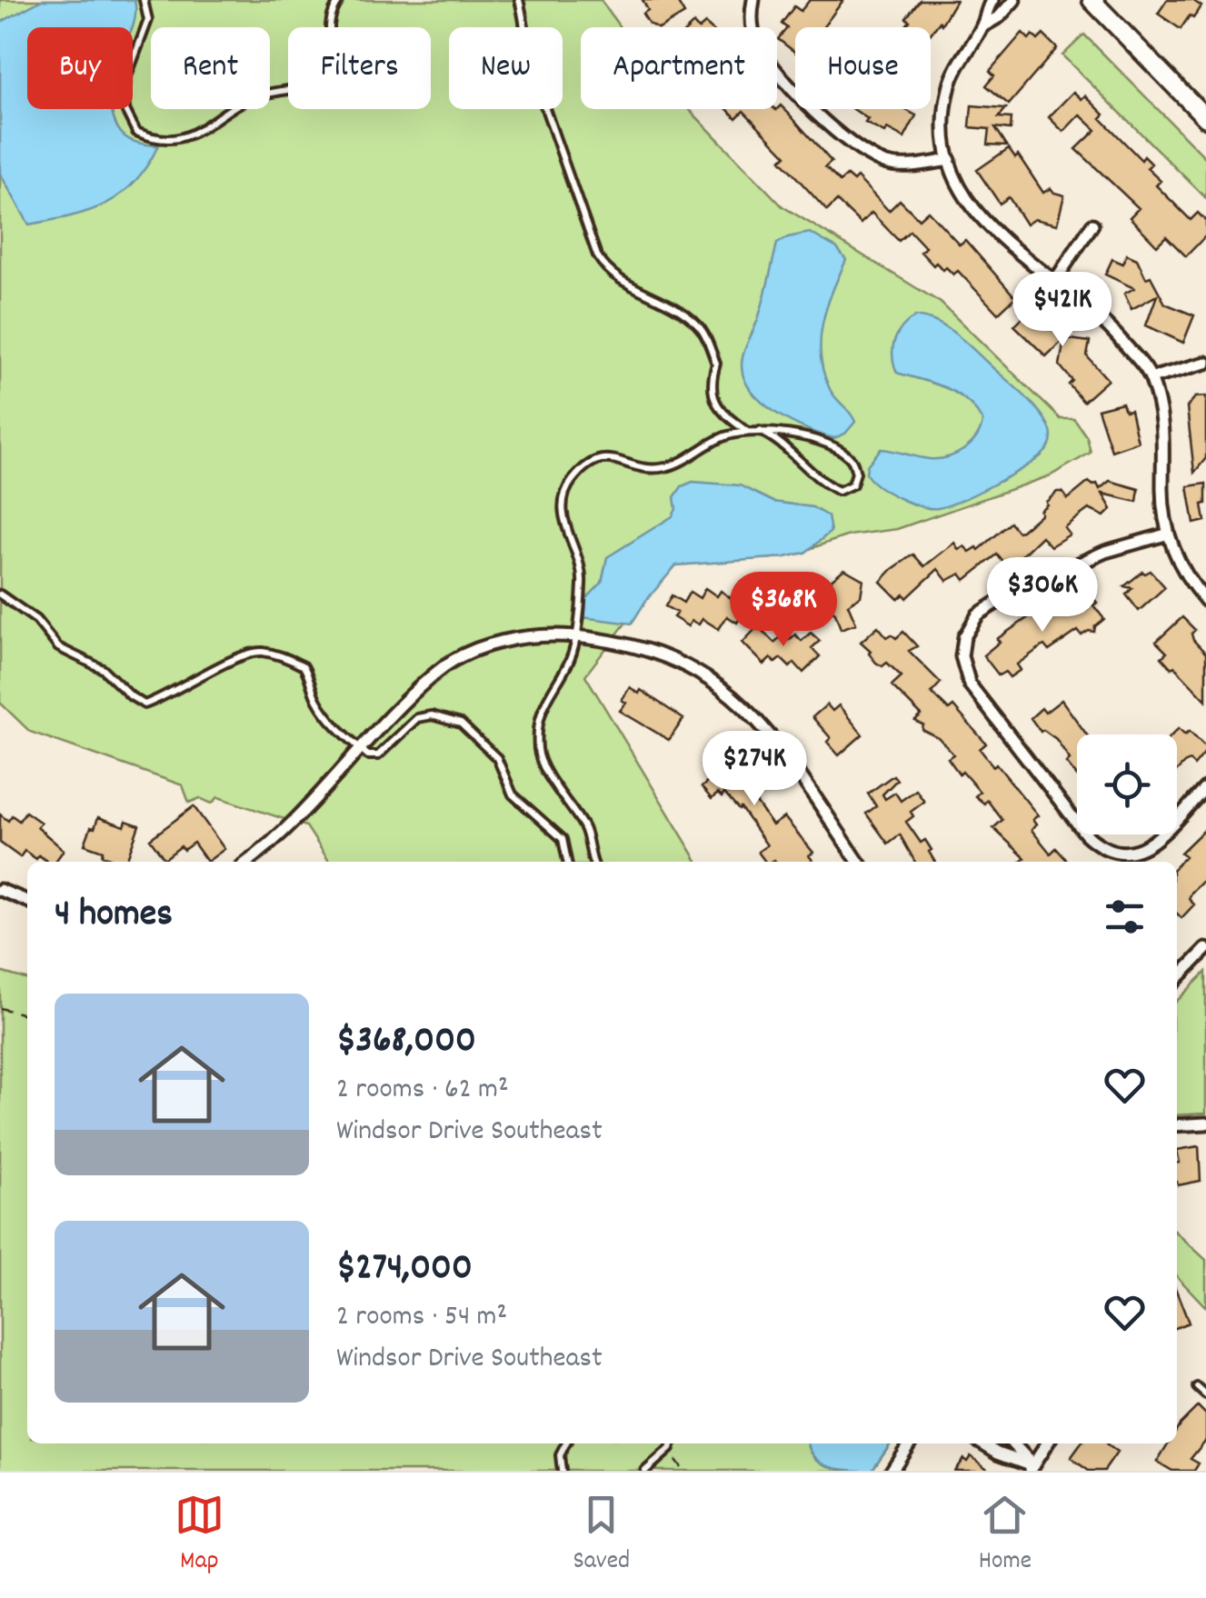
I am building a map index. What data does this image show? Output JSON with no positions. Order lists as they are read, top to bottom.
{
  "page": {
    "chip": [
      "Buy",
      "Rent",
      "Filters",
      "New",
      "Apartment",
      "House"
    ],
    "price": [
      "$421K",
      "$306K",
      "$368K",
      "$274K"
    ],
    "heading": "4 homes",
    "list": [
      {
        "name": "$368,000",
        "note": "2 rooms · 62 m² · Windsor Drive Southeast"
      },
      {
        "name": "$274,000",
        "note": "2 rooms · 54 m² · Windsor Drive Southeast"
      }
    ],
    "tabs": ["Map", "Saved", "Home"]
  }
}
